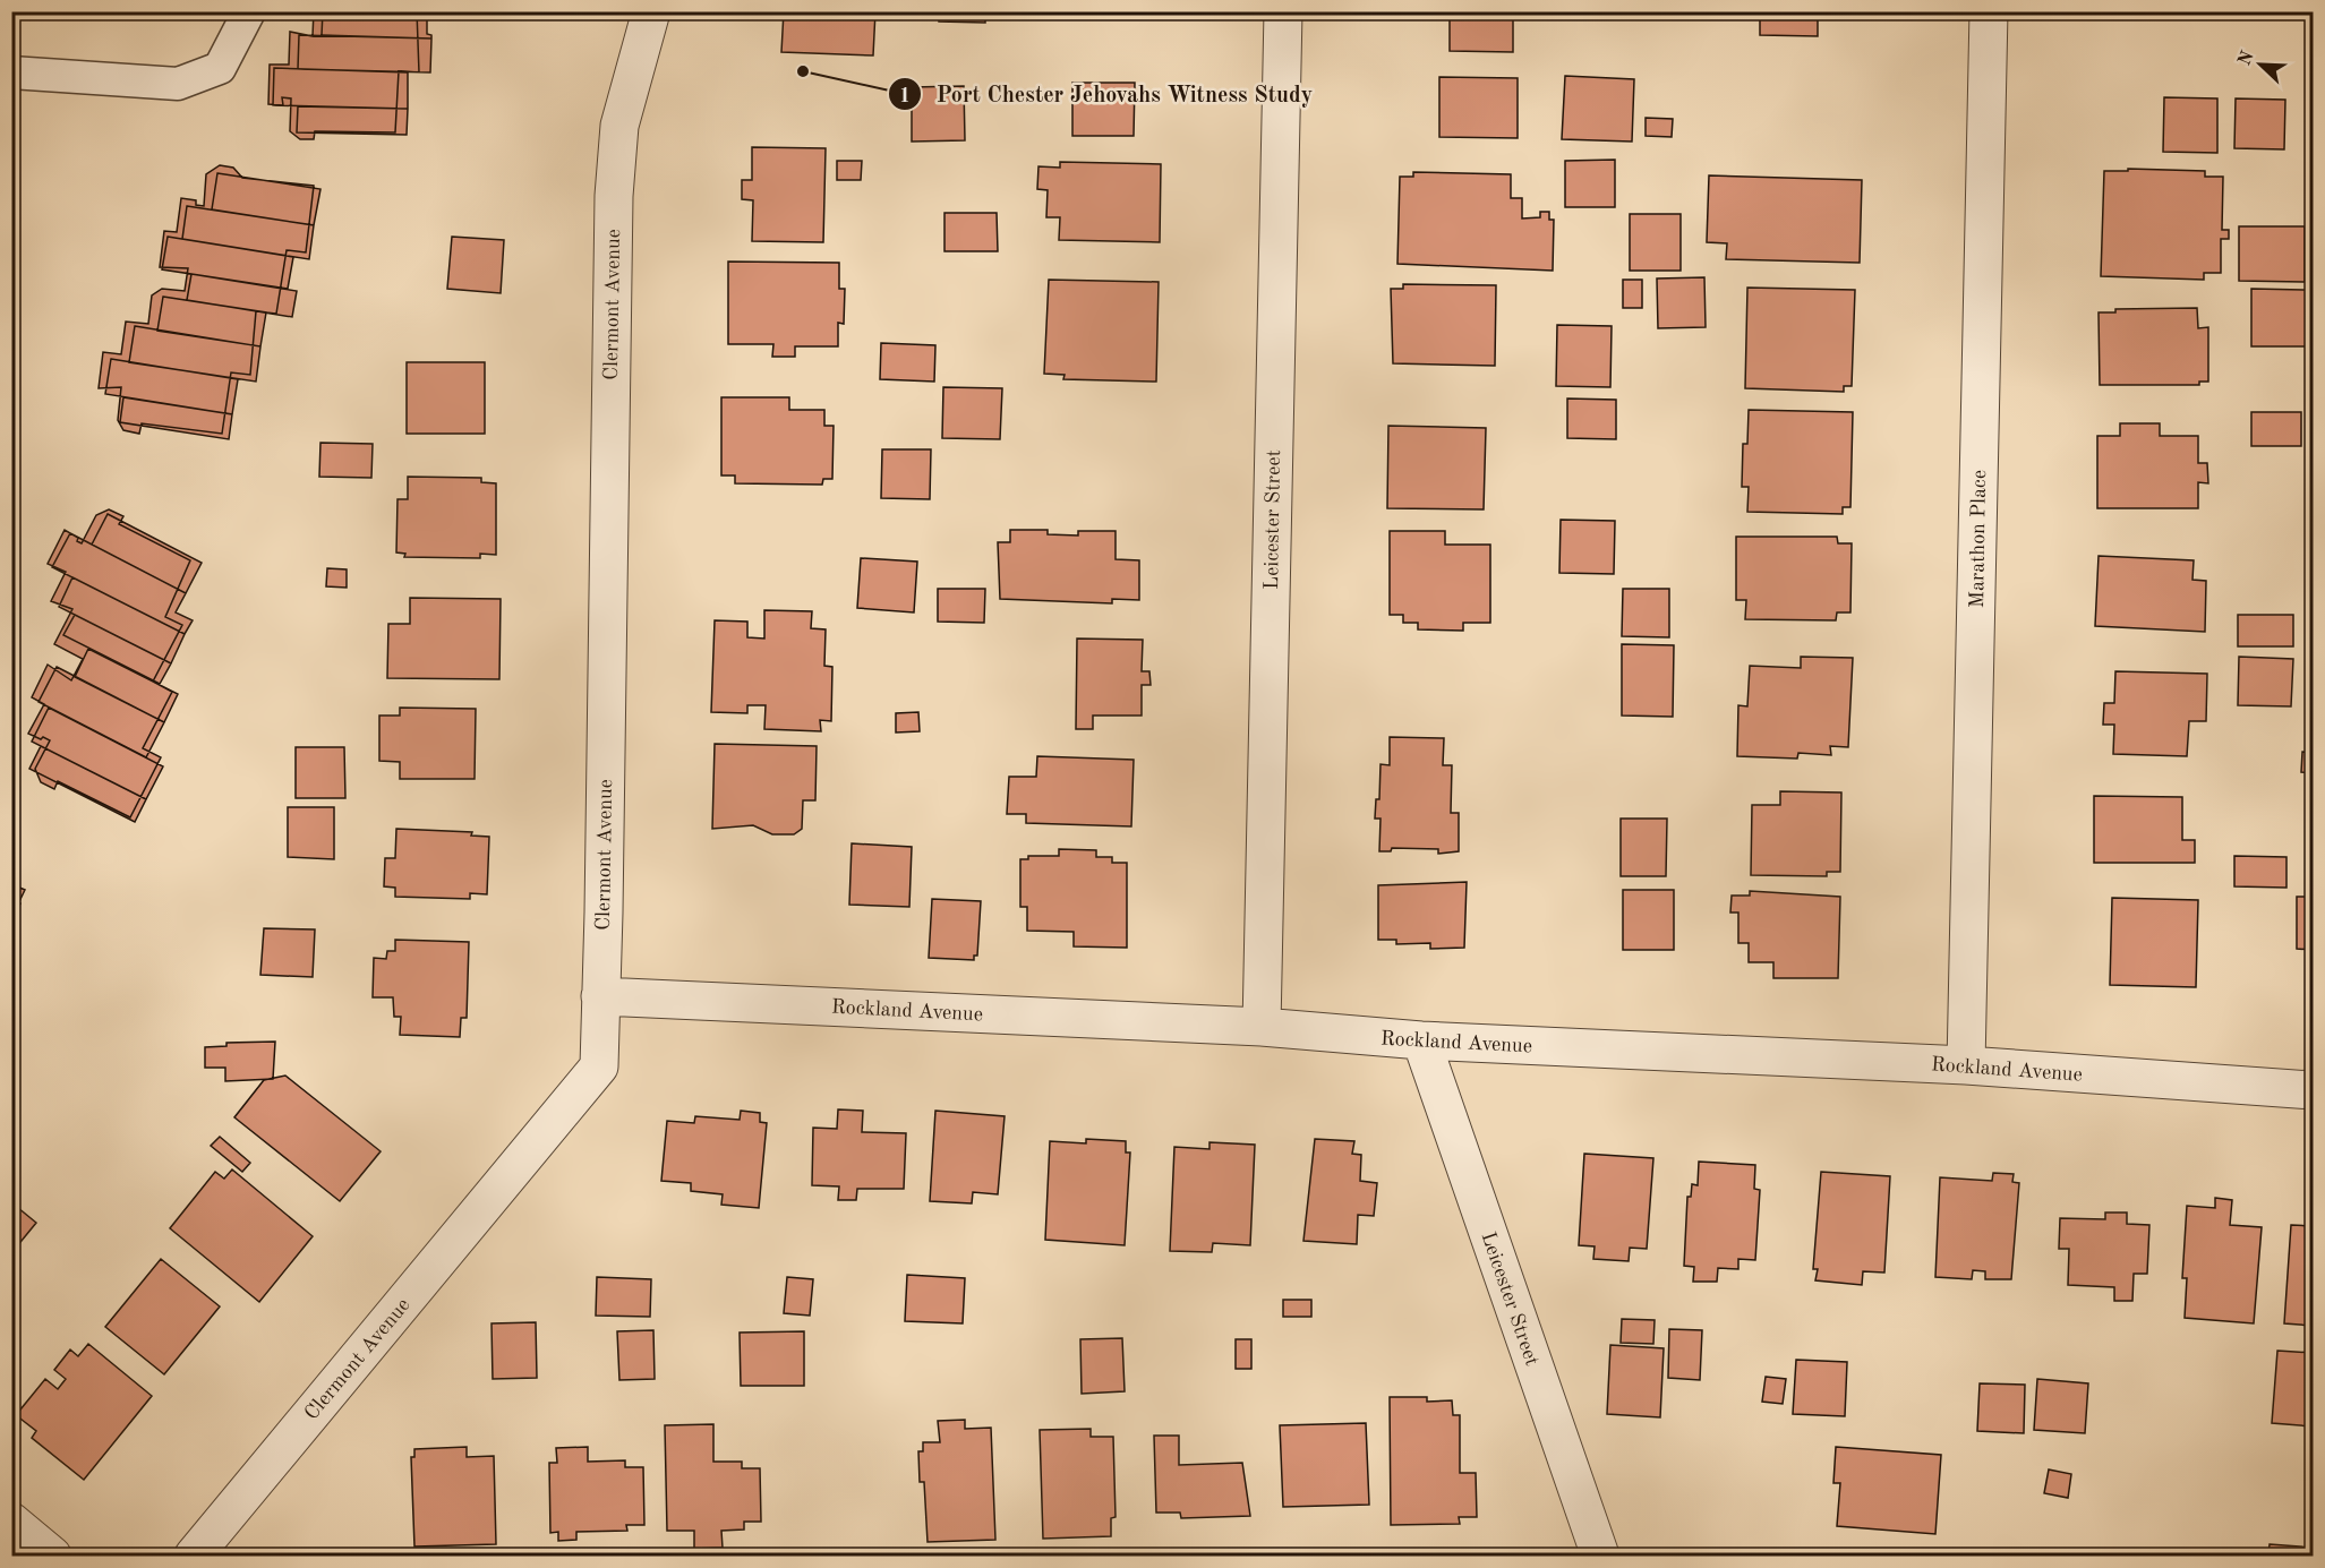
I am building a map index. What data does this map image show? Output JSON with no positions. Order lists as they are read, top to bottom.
{
  "streets": {
    "street": [
      "Clermont Avenue",
      "Leicester Street",
      "Marathon Place",
      "Rockland Avenue"
    ]
  },
  "crossings": [
    ["Clermont Avenue", "Rockland Avenue"],
    ["Leicester Street", "Rockland Avenue"],
    ["Marathon Place", "Rockland Avenue"]
  ],
  "places": ["Port Chester Jehovahs Witness Study"],
  "north": "top left"
}
